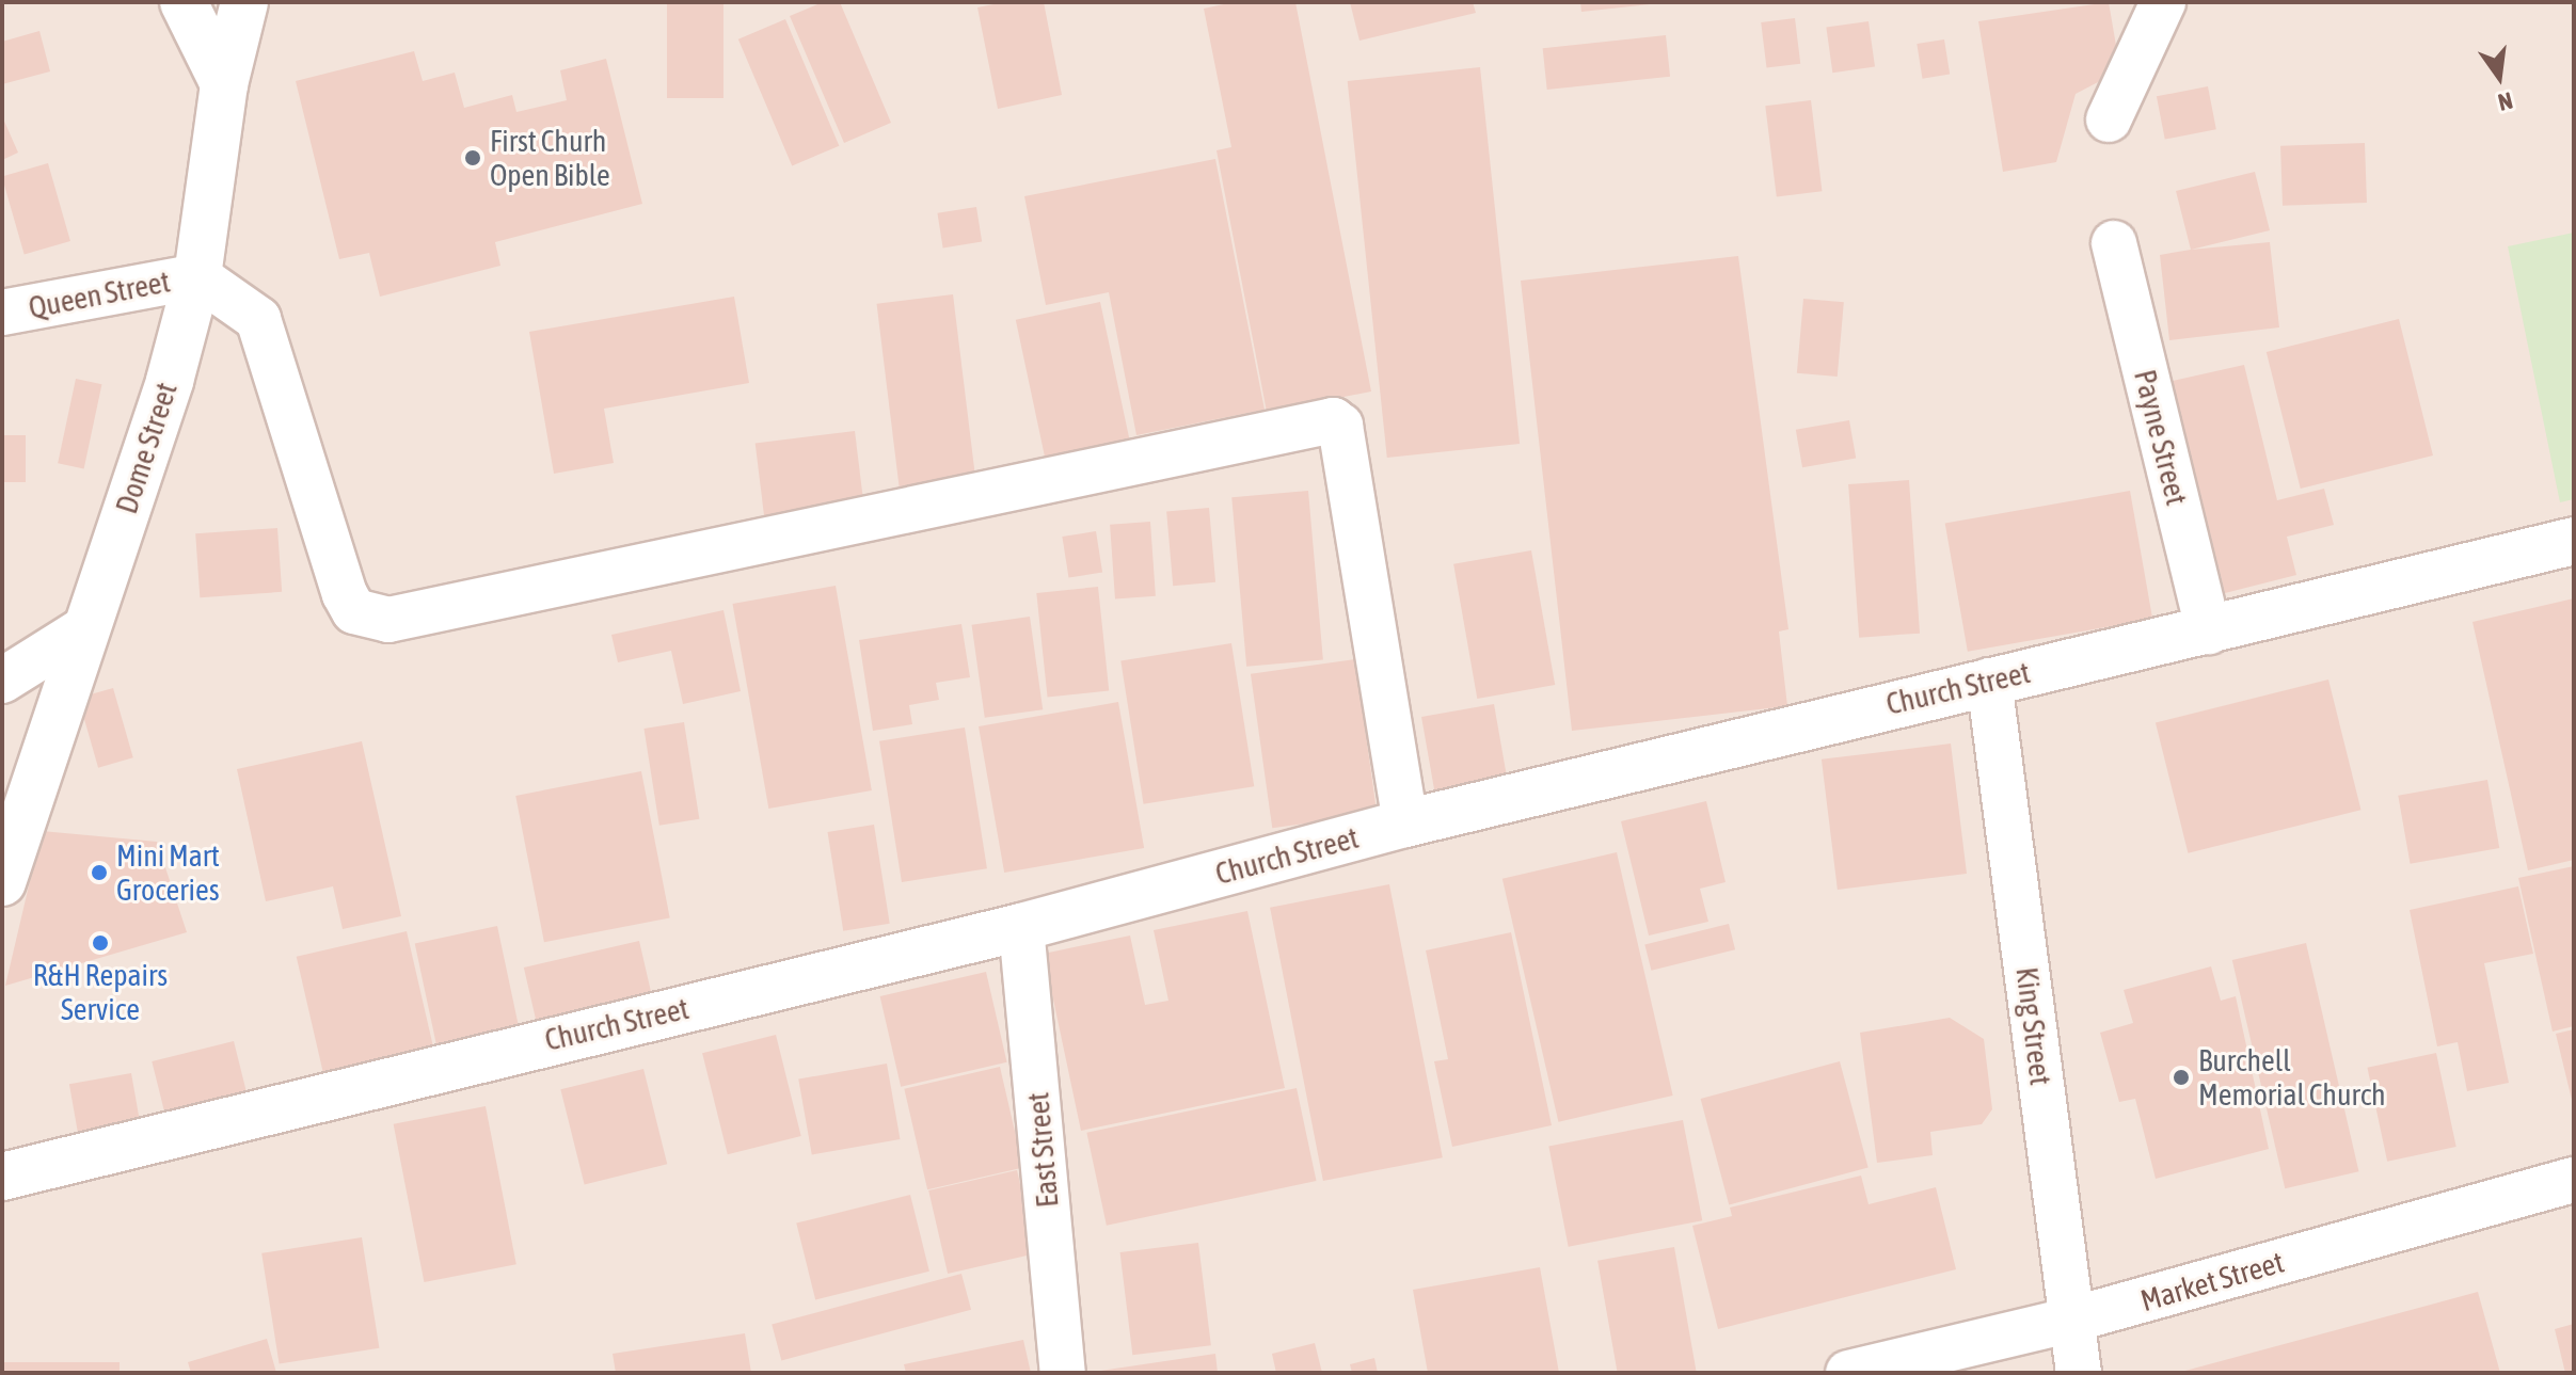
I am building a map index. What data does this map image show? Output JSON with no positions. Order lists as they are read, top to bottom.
{
  "streets": {
    "street": [
      "Queen Street",
      "Payne Street",
      "Dome Street",
      "Church Street",
      "King Street",
      "East Street",
      "Market Street"
    ]
  },
  "crossings": [
    ["Queen Street", "Dome Street"],
    ["Payne Street", "Church Street"],
    ["Church Street", "King Street"],
    ["Church Street", "East Street"],
    ["King Street", "Market Street"]
  ],
  "places": [
    "First Churh Open Bible",
    "Mini Mart Groceries",
    "R&H Repairs Service",
    "Burchell Memorial Church"
  ],
  "north": "bottom"
}
